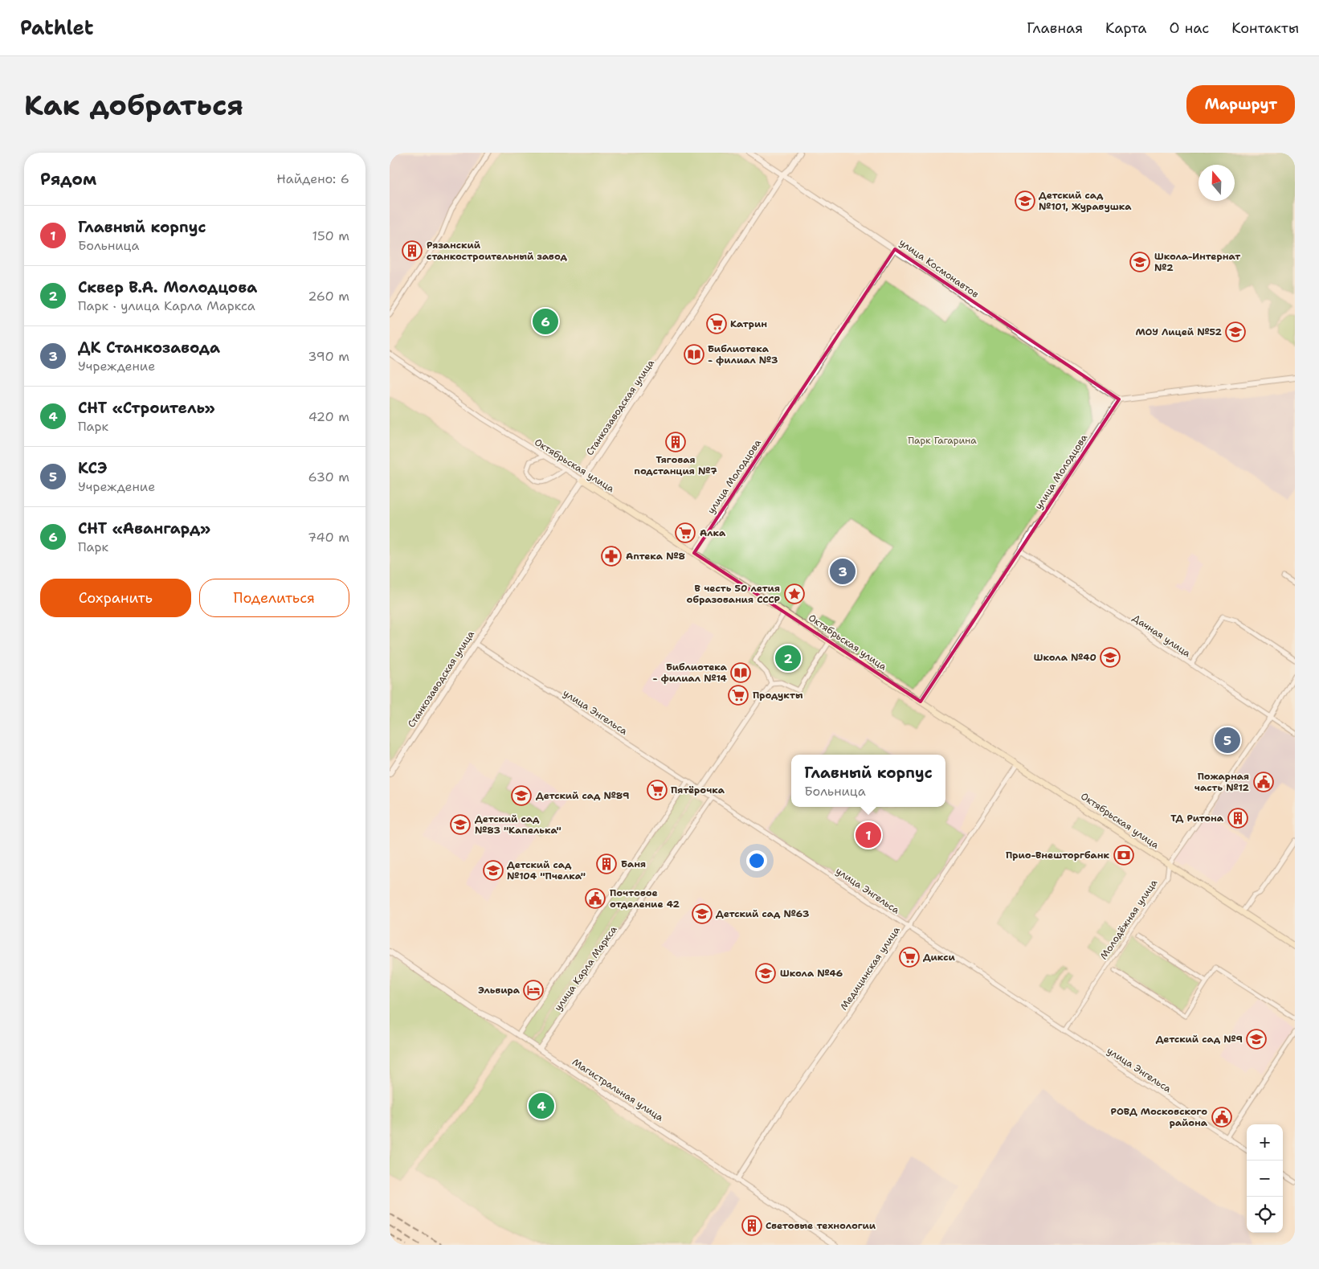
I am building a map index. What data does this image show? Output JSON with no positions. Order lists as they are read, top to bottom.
{
  "streets": {
    "main road": ["Октябрьская улица"],
    "street": [
      "улица Космонавтов",
      "Станкозаводская улица",
      "улица Молодцова",
      "Дачная улица",
      "улица Энгельса",
      "Молодёжная улица",
      "улица Карла Маркса",
      "Медицинская улица",
      "Магистральная улица"
    ]
  },
  "crossings": [
    ["улица Космонавтов", "Станкозаводская улица"],
    ["улица Космонавтов", "улица Молодцова"],
    ["Станкозаводская улица", "Октябрьская улица"],
    ["Станкозаводская улица", "улица Энгельса"],
    ["Октябрьская улица", "улица Молодцова"],
    ["Октябрьская улица", "Молодёжная улица"],
    ["Октябрьская улица", "Медицинская улица"],
    ["улица Молодцова", "Дачная улица"],
    ["Дачная улица", "Молодёжная улица"],
    ["улица Энгельса", "Молодёжная улица"],
    ["улица Энгельса", "улица Карла Маркса"],
    ["улица Энгельса", "Медицинская улица"],
    ["улица Карла Маркса", "Магистральная улица"],
    ["Медицинская улица", "Магистральная улица"]
  ],
  "parks": ["Парк Гагарина"],
  "places": {
    "school or university": [
      "Детский сад №101, Журавушка",
      "Школа-Интернат №2",
      "МОУ Лицей №52",
      "Школа №40",
      "Детский сад №89",
      "Детский сад №83 \"Капелька\"",
      "Детский сад №104 \"Пчелка\"",
      "Детский сад №63",
      "Школа №46",
      "Детский сад №9"
    ],
    "building": [
      "Рязанский станкостроительный завод",
      "Тяговая подстанция №7",
      "ТД Ритона",
      "Баня",
      "Световые технологии"
    ],
    "supermarket": [
      "Катрин",
      "Алка",
      "Продукты",
      "Пятёрочка",
      "Дикси"
    ],
    "library": ["Библиотека - филиал №3", "Библиотека - филиал №14"],
    "pharmacy": ["Аптека №8"],
    "place": ["В честь 50 летия образования СССР"],
    "public building": ["Пожарная часть №12", "Почтовое отделение 42", "РОВД Московского района"],
    "bank": ["Прио-Внешторгбанк"],
    "hotel": ["Эльвира"]
  },
  "north": "top",
  "page": {
    "header": "Pathlet",
    "nav": [
      "Главная",
      "Карта",
      "О нас",
      "Контакты"
    ],
    "buttons": [
      "Маршрут",
      ["Сохранить", "Поделиться"]
    ],
    "title": "Как добраться",
    "heading": ["Рядом", "Найдено: 6"],
    "list": [
      {
        "mark": "1",
        "name": "Главный корпус",
        "note": "Больница",
        "value": "150 m"
      },
      {
        "mark": "2",
        "name": "Сквер В.А. Молодцова",
        "note": "Парк · улица Карла Маркса",
        "value": "260 m"
      },
      {
        "mark": "3",
        "name": "ДК Станкозавода",
        "note": "Учреждение",
        "value": "390 m"
      },
      {
        "mark": "4",
        "name": "СНТ «Строитель»",
        "note": "Парк",
        "value": "420 m"
      },
      {
        "mark": "5",
        "name": "КСЭ",
        "note": "Учреждение",
        "value": "630 m"
      },
      {
        "mark": "6",
        "name": "СНТ «Авангард»",
        "note": "Парк",
        "value": "740 m"
      }
    ],
    "pins": [
      "6",
      "3",
      "2",
      "5",
      "1",
      "4"
    ],
    "popup": ["Главный корпус", "Больница"],
    "map_buttons": ["+", "−"]
  }
}
